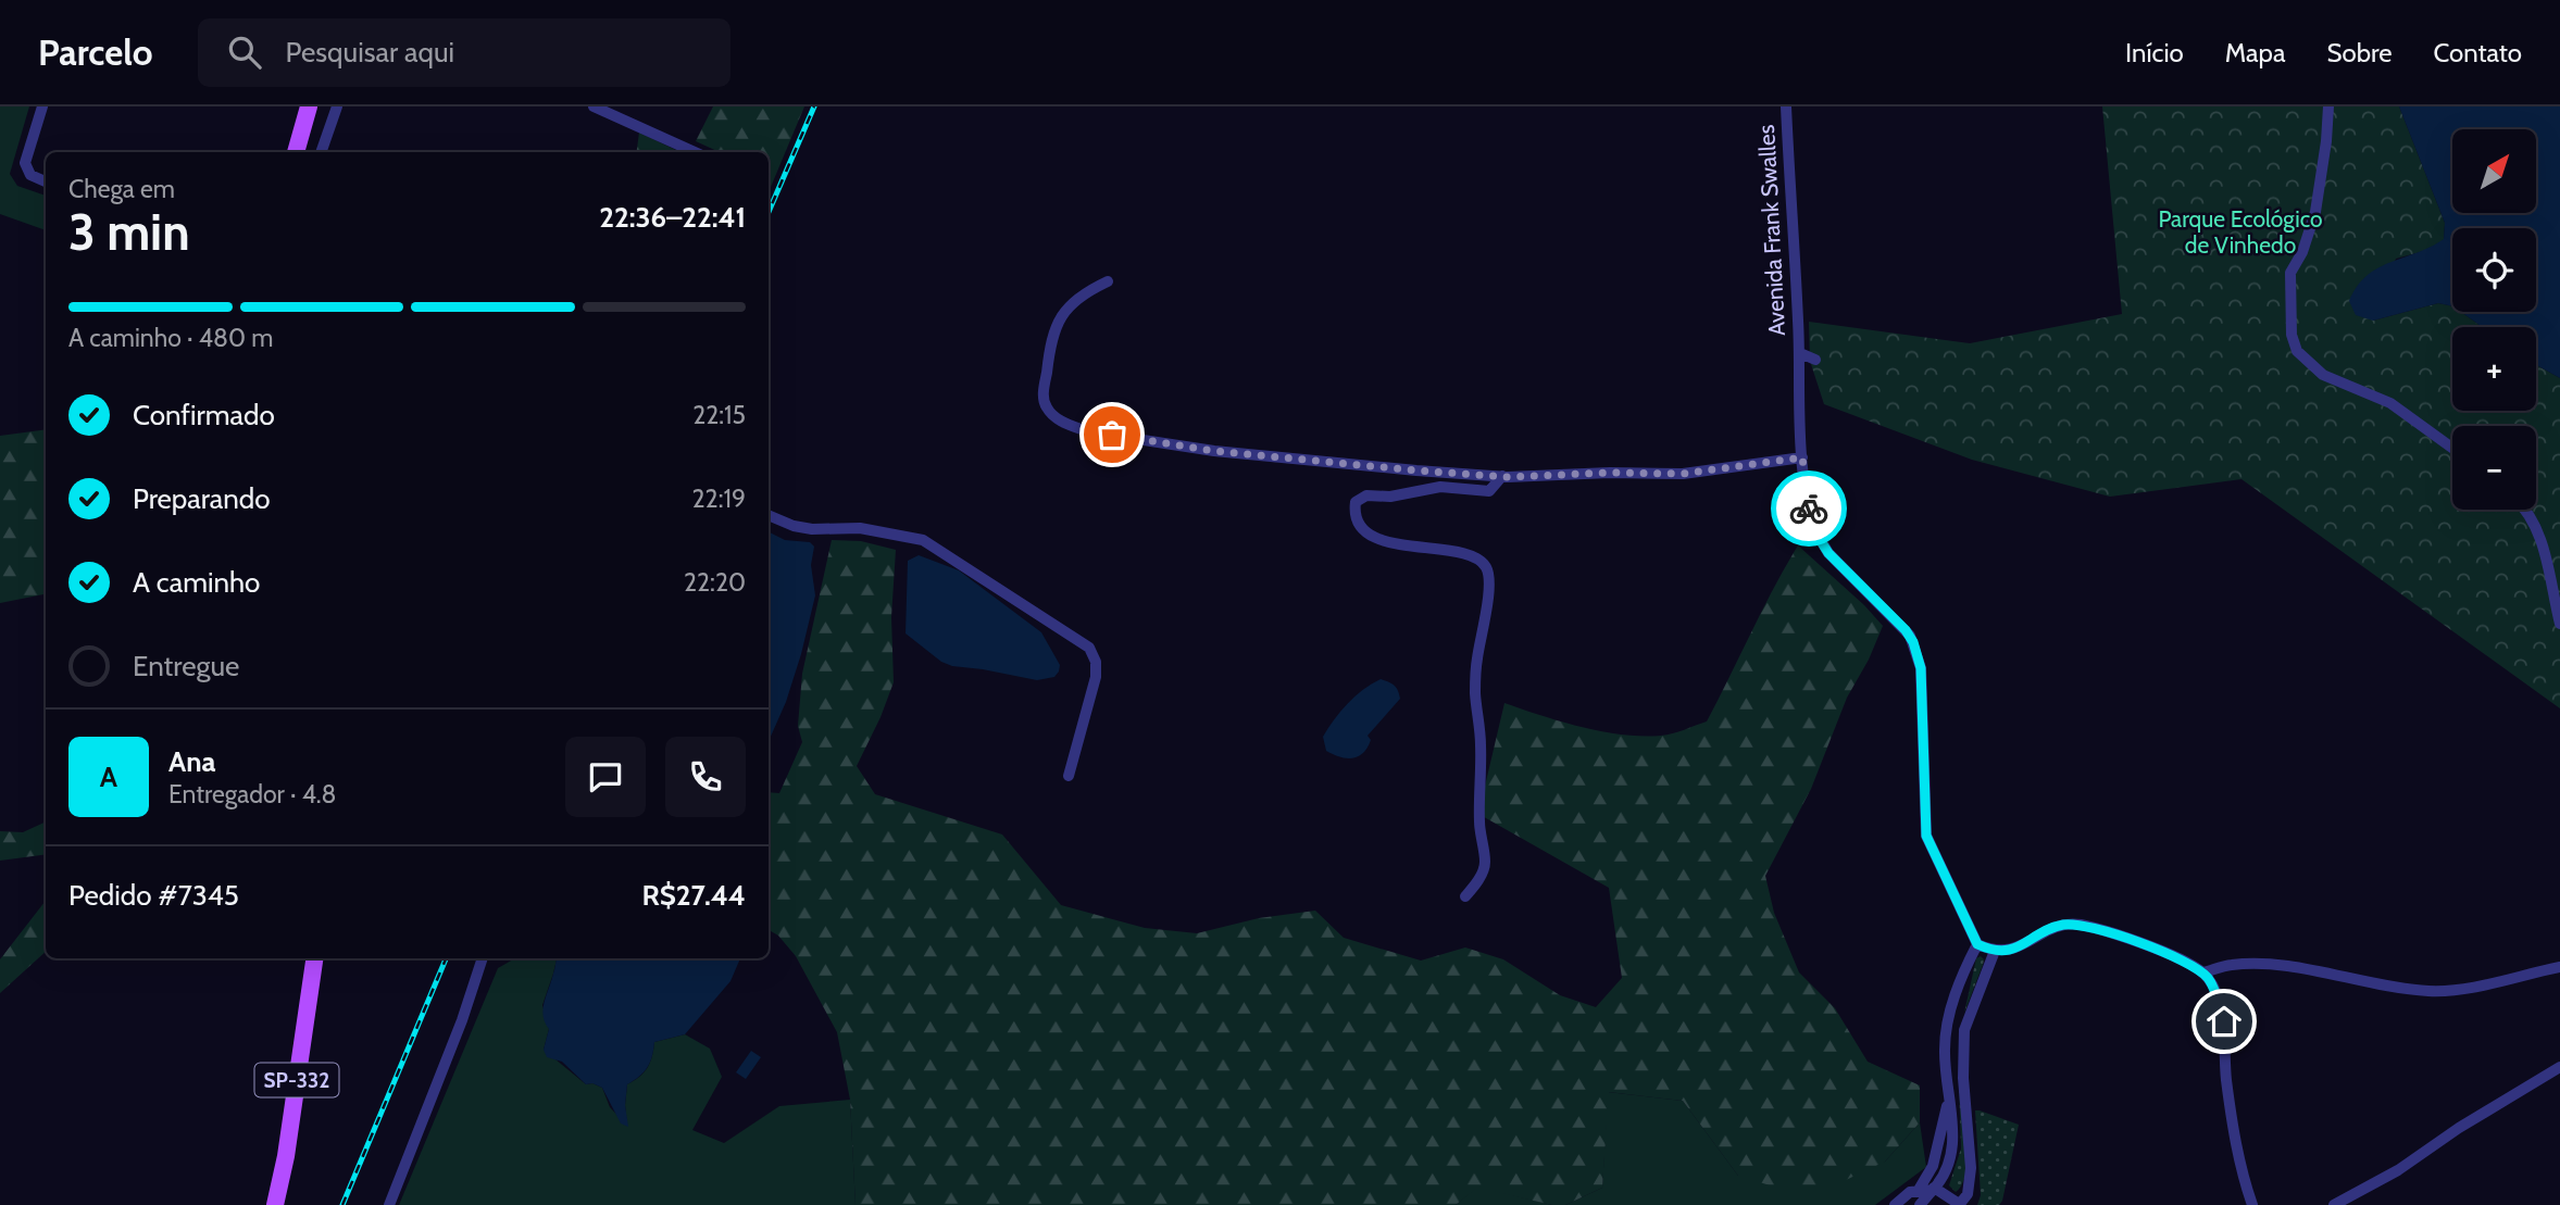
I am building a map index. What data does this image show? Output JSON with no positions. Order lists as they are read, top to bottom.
{
  "streets": {
    "main road": ["SP-332"],
    "street": ["Avenida Frank Swalles"]
  },
  "parks": ["Parque Ecológico de Vinhedo"],
  "north": "top right",
  "page": {
    "header": "Parcelo",
    "search": "Pesquisar aqui",
    "nav": [
      "Início",
      "Mapa",
      "Sobre",
      "Contato"
    ],
    "map_buttons": ["+", "−"],
    "heading": ["3 min", "Chega em", "22:36–22:41"],
    "panel": [
      "Ana",
      "Entregador · 4.8",
      "Pedido #7345",
      "R$27.44"
    ],
    "bar": "A caminho · 480 m",
    "list": [
      ["Confirmado", "22:15"],
      ["Preparando", "22:19"],
      ["A caminho", "22:20"],
      "Entregue"
    ],
    "round": "A"
  }
}
